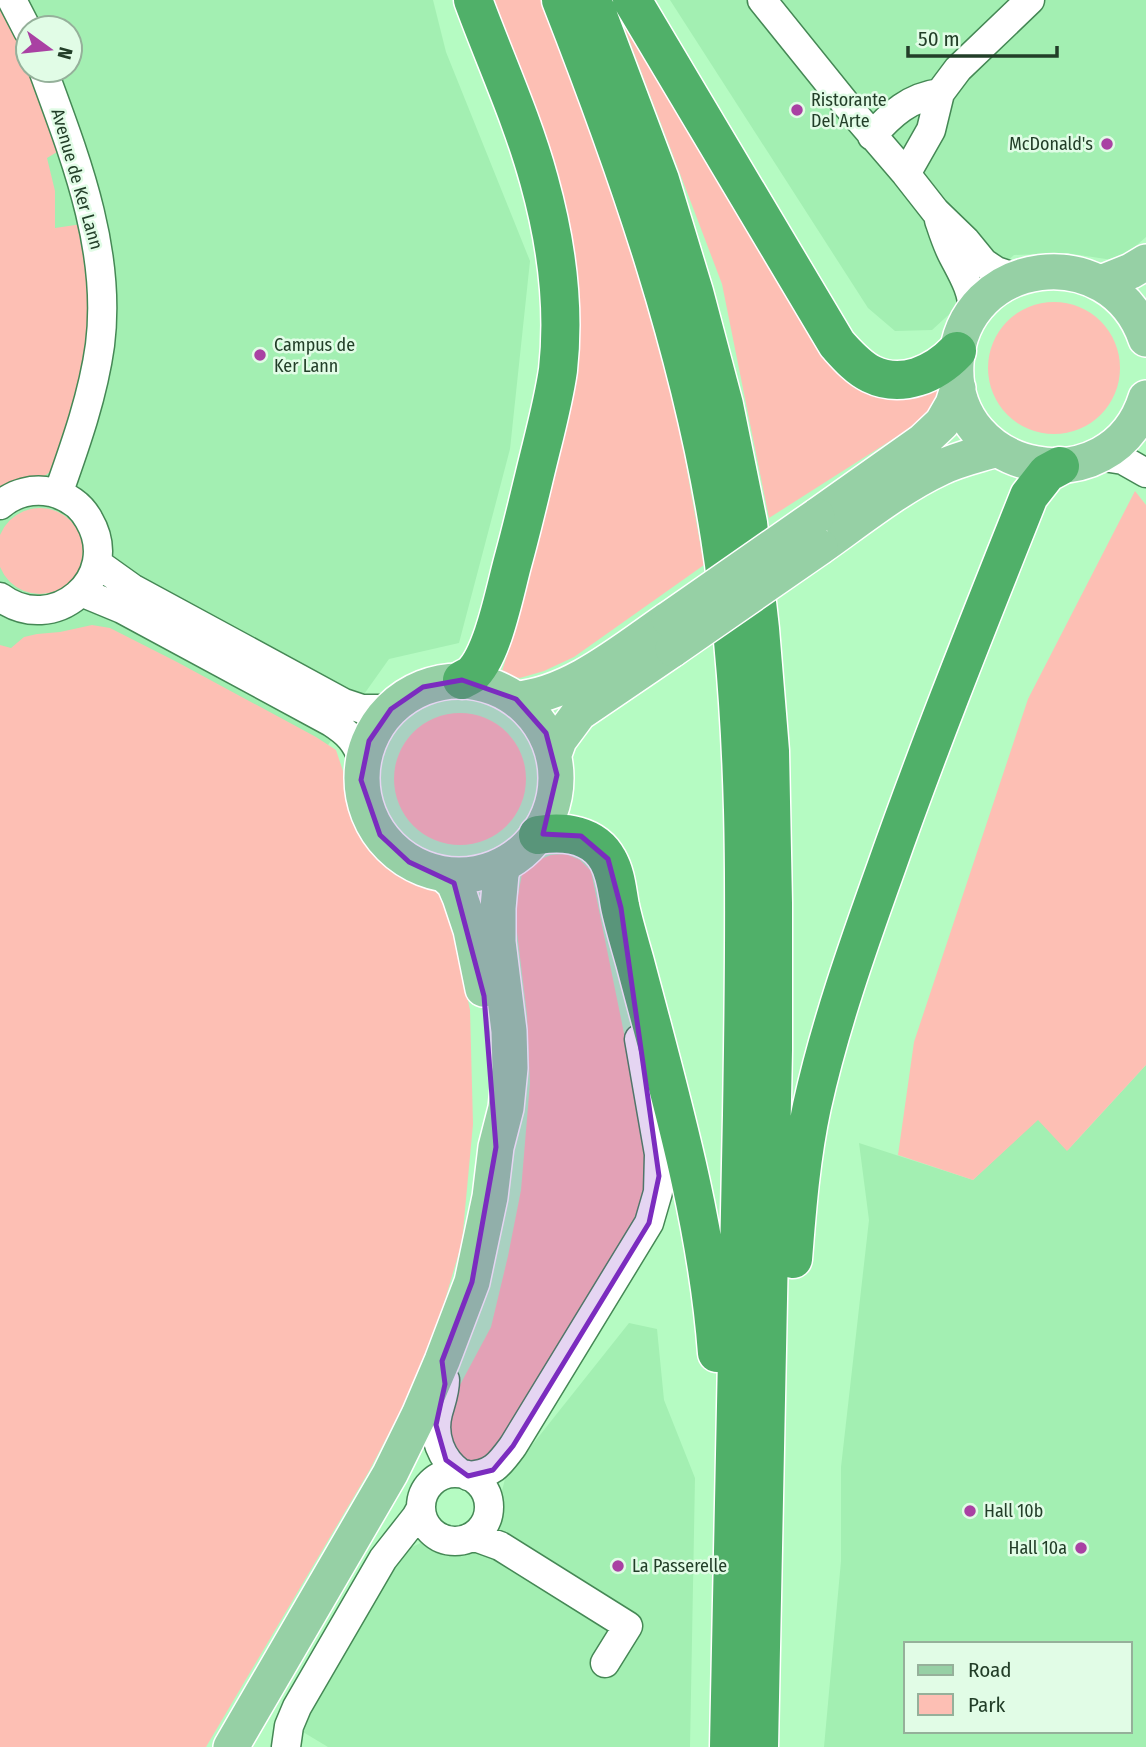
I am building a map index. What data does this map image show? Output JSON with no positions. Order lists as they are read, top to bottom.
{
  "streets": {
    "street": ["Avenue de Ker Lann"]
  },
  "places": [
    "Ristorante Del Arte",
    "McDonald's",
    "Campus de Ker Lann",
    "Hall 10b",
    "Hall 10a",
    "La Passerelle"
  ],
  "legend": ["Road", "Park"],
  "scale_bar": "50 m",
  "north": "right"
}
